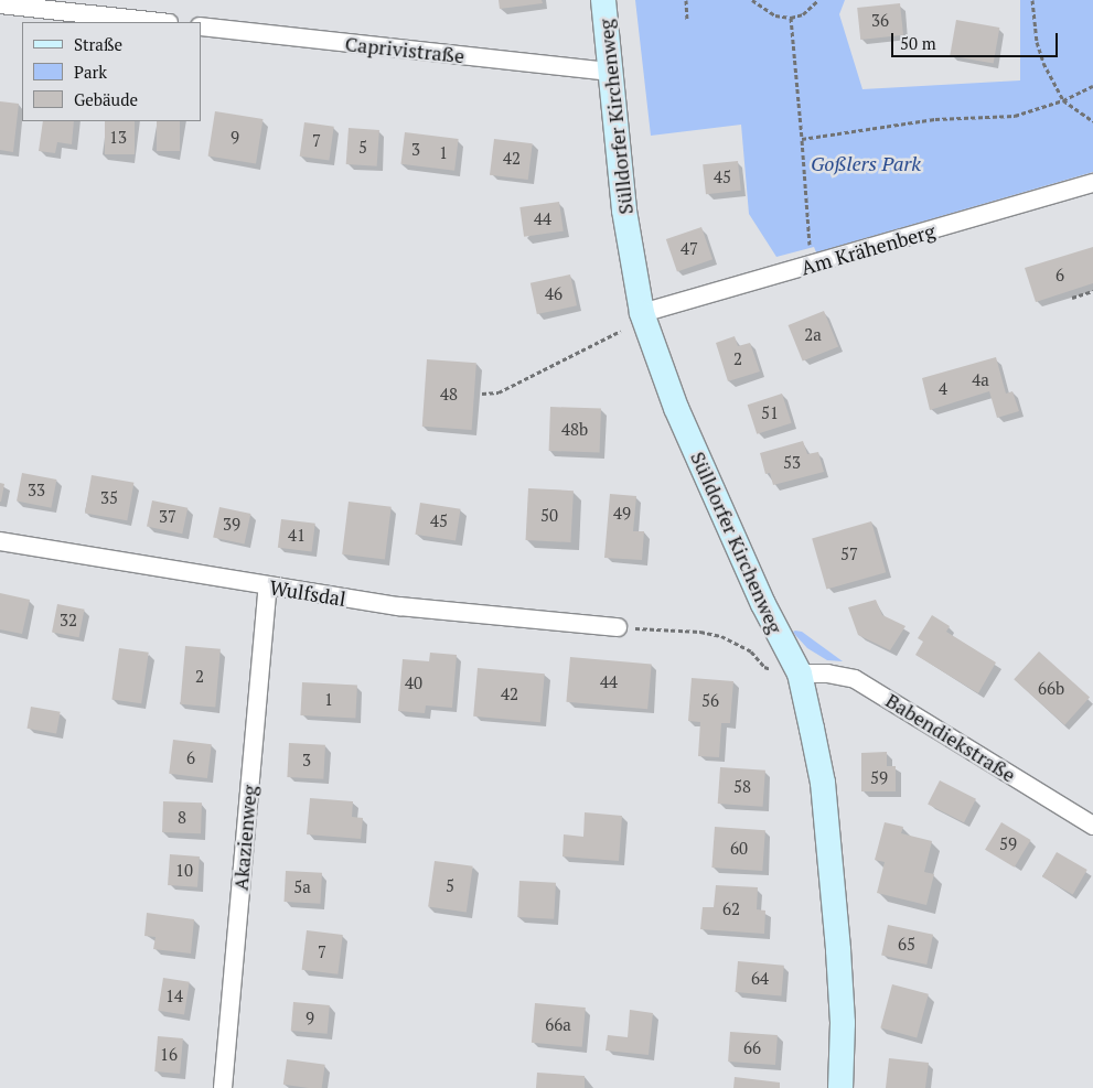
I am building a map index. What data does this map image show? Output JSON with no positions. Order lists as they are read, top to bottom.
{
  "streets": {
    "street": [
      "Caprivistraße",
      "Sülldorfer Kirchenweg",
      "Am Krähenberg",
      "Wulfsdal",
      "Babendiekstraße",
      "Akazienweg"
    ]
  },
  "crossings": [
    ["Caprivistraße", "Sülldorfer Kirchenweg"],
    ["Sülldorfer Kirchenweg", "Am Krähenberg"],
    ["Sülldorfer Kirchenweg", "Babendiekstraße"],
    ["Wulfsdal", "Akazienweg"]
  ],
  "parks": ["Goßlers Park"],
  "house_numbers": [
    "36",
    "13",
    "9",
    "7",
    "5",
    "3",
    "1",
    "42",
    "45",
    "44",
    "47",
    "6",
    "46",
    "2a",
    "2",
    "4a",
    "4",
    "48",
    "51",
    "48b",
    "53",
    "33",
    "35",
    "49",
    "50",
    "37",
    "45",
    "39",
    "41",
    "57",
    "32",
    "2",
    "44",
    "40",
    "66b",
    "42",
    "1",
    "56",
    "6",
    "3",
    "59",
    "58",
    "8",
    "59",
    "60",
    "10",
    "5",
    "5a",
    "62",
    "65",
    "7",
    "64",
    "14",
    "9",
    "66a",
    "66",
    "16"
  ],
  "legend": ["Straße", "Park", "Gebäude"],
  "scale_bar": "50 m"
}
